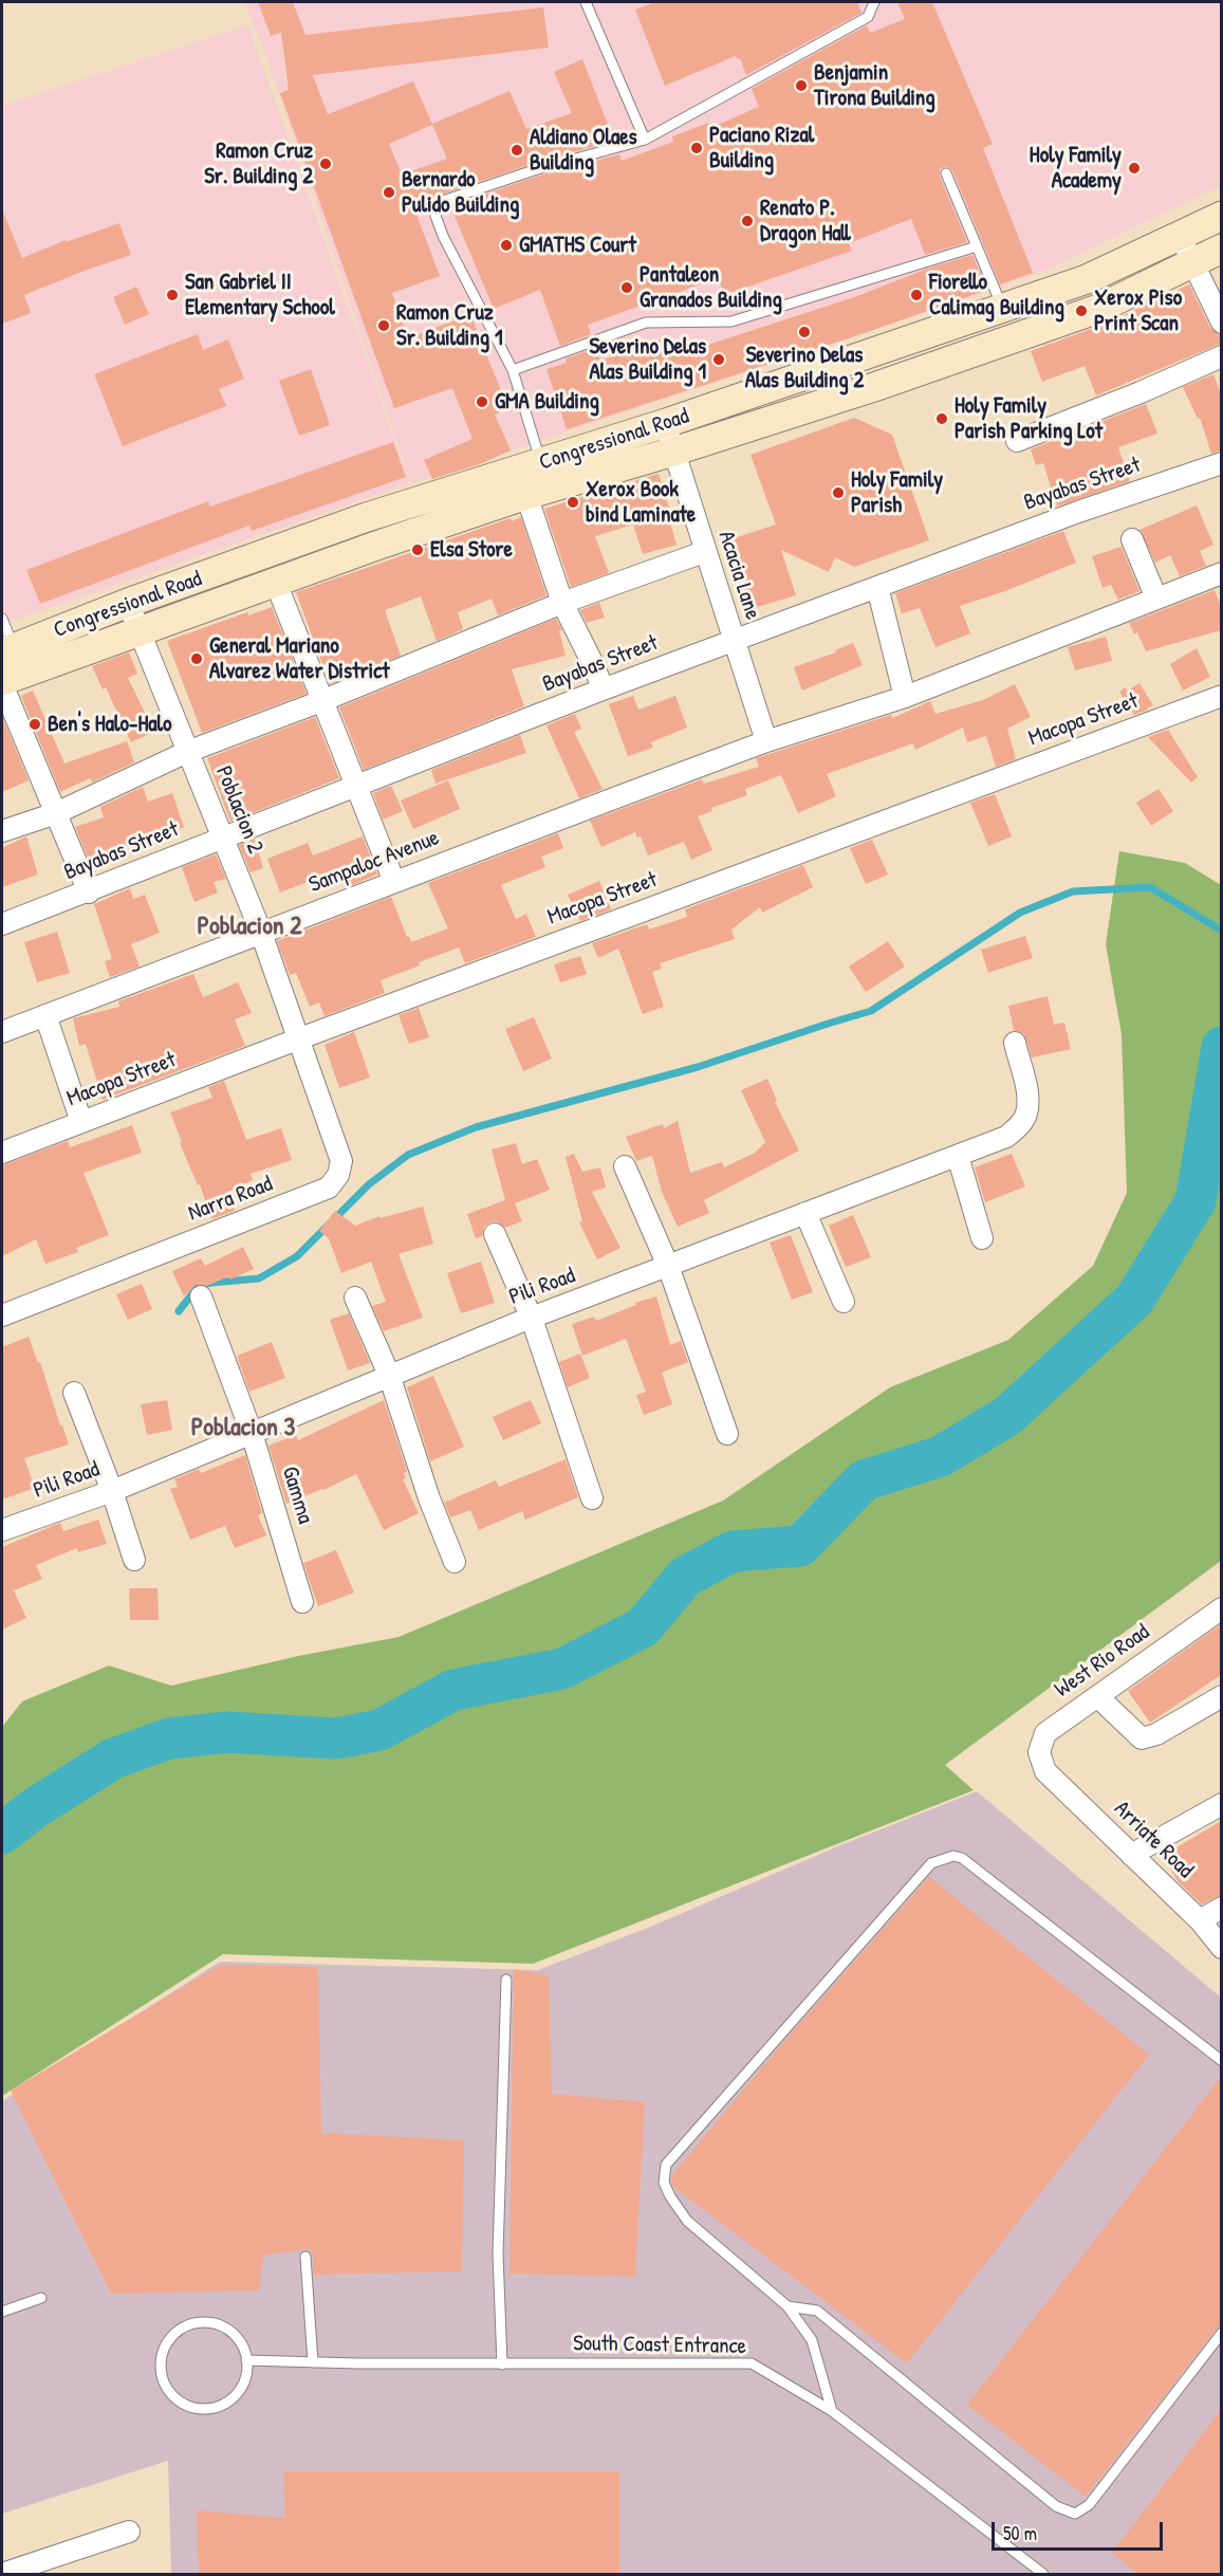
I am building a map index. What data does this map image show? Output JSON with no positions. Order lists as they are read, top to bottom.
{
  "streets": {
    "main road": ["Congressional Road"],
    "street": [
      "Bayabas Street",
      "Acacia Lane",
      "Macopa Street",
      "Poblacion 2",
      "Sampaloc Avenue",
      "Narra Road",
      "Pili Road",
      "Gamma",
      "West Rio Road",
      "Arriate Road"
    ],
    "lane": ["South Coast Entrance"]
  },
  "crossings": [
    ["Congressional Road", "Acacia Lane"],
    ["Congressional Road", "Poblacion 2"],
    ["Bayabas Street", "Acacia Lane"],
    ["Bayabas Street", "Poblacion 2"],
    ["Acacia Lane", "Sampaloc Avenue"],
    ["Macopa Street", "Poblacion 2"],
    ["Macopa Street", "Narra Road"],
    ["Poblacion 2", "Sampaloc Avenue"],
    ["Poblacion 2", "Narra Road"],
    ["Pili Road", "Gamma"],
    ["West Rio Road", "Arriate Road"]
  ],
  "districts": ["Poblacion 2", "Poblacion 3"],
  "places": [
    "Benjamin Tirona Building",
    "Paciano Rizal Building",
    "Aldiano Olaes Building",
    "Ramon Cruz Sr. Building 2",
    "Holy Family Academy",
    "Bernardo Pulido Building",
    "Renato P. Dragon Hall",
    "GMATHS Court",
    "Pantaleon Granados Building",
    "San Gabriel II Elementary School",
    "Fiorello Calimag Building",
    "Xerox Piso Print Scan",
    "Ramon Cruz Sr. Building 1",
    "Severino Delas Alas Building 2",
    "Severino Delas Alas Building 1",
    "GMA Building",
    "Holy Family Parish Parking Lot",
    "Holy Family Parish",
    "Xerox Book bind Laminate",
    "Elsa Store",
    "General Mariano Alvarez Water District",
    "Ben's Halo-Halo"
  ],
  "scale_bar": "50 m"
}
